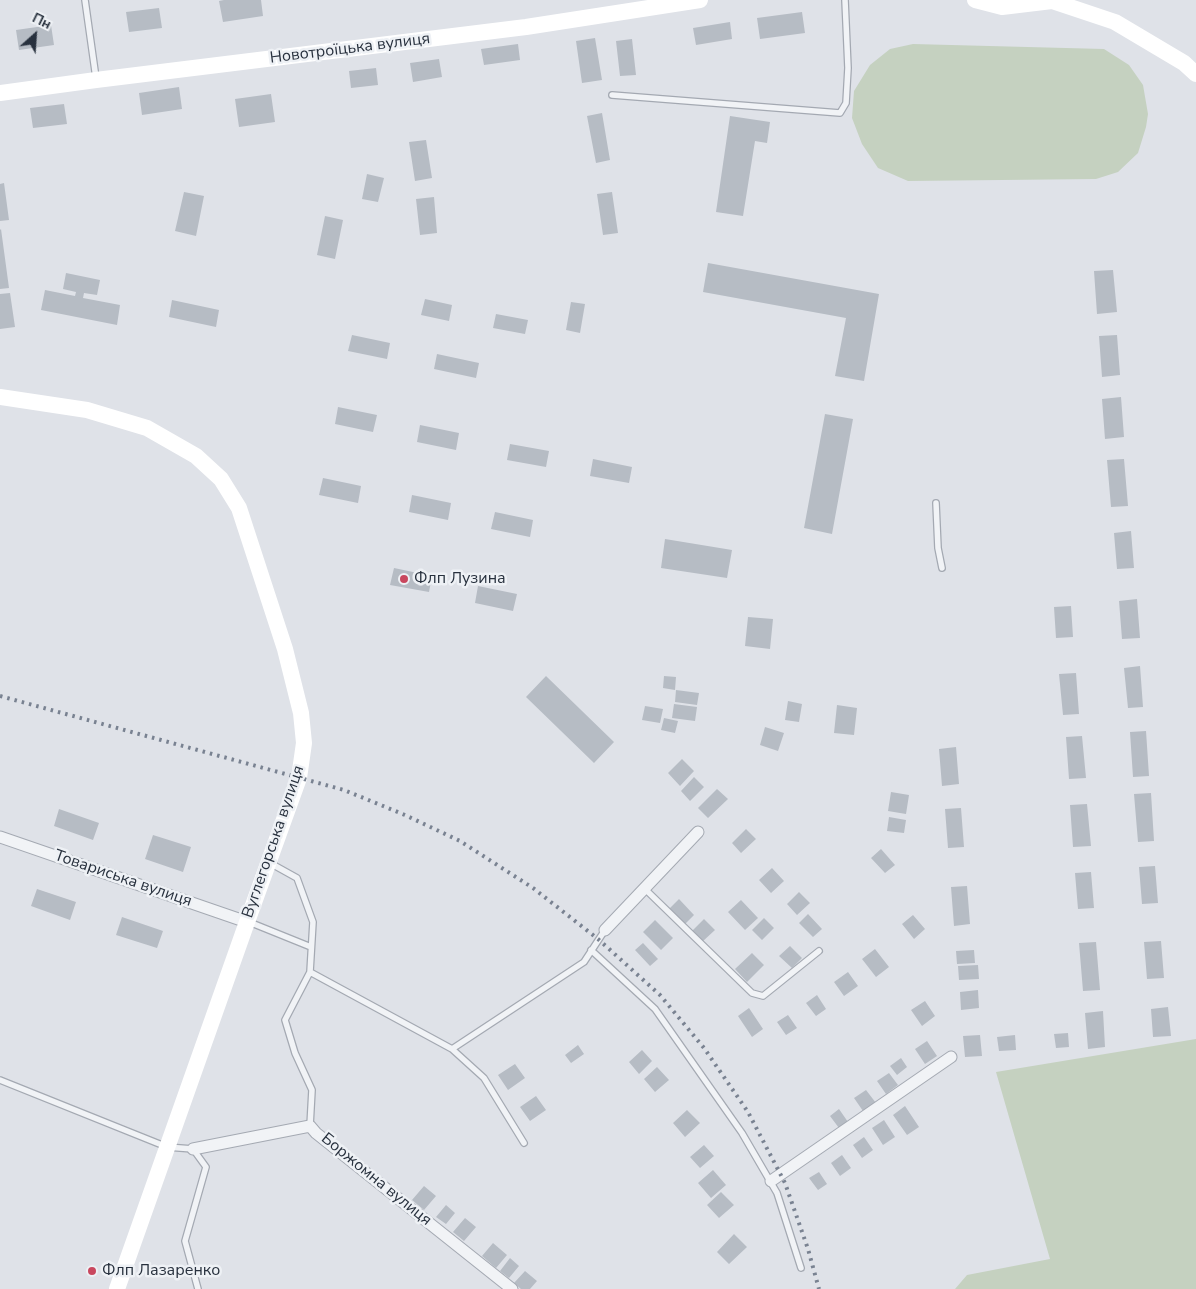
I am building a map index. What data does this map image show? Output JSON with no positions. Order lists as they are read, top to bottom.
{
  "streets": {
    "main road": ["Новотроїцька вулиця", "Вуглегорська вулиця"],
    "street": ["Товариська вулиця", "Боржомна вулиця"]
  },
  "crossings": [
    ["Вуглегорська вулиця", "Товариська вулиця"]
  ],
  "places": ["Флп Лузина", "Флп Лазаренко"],
  "north": "top right"
}
